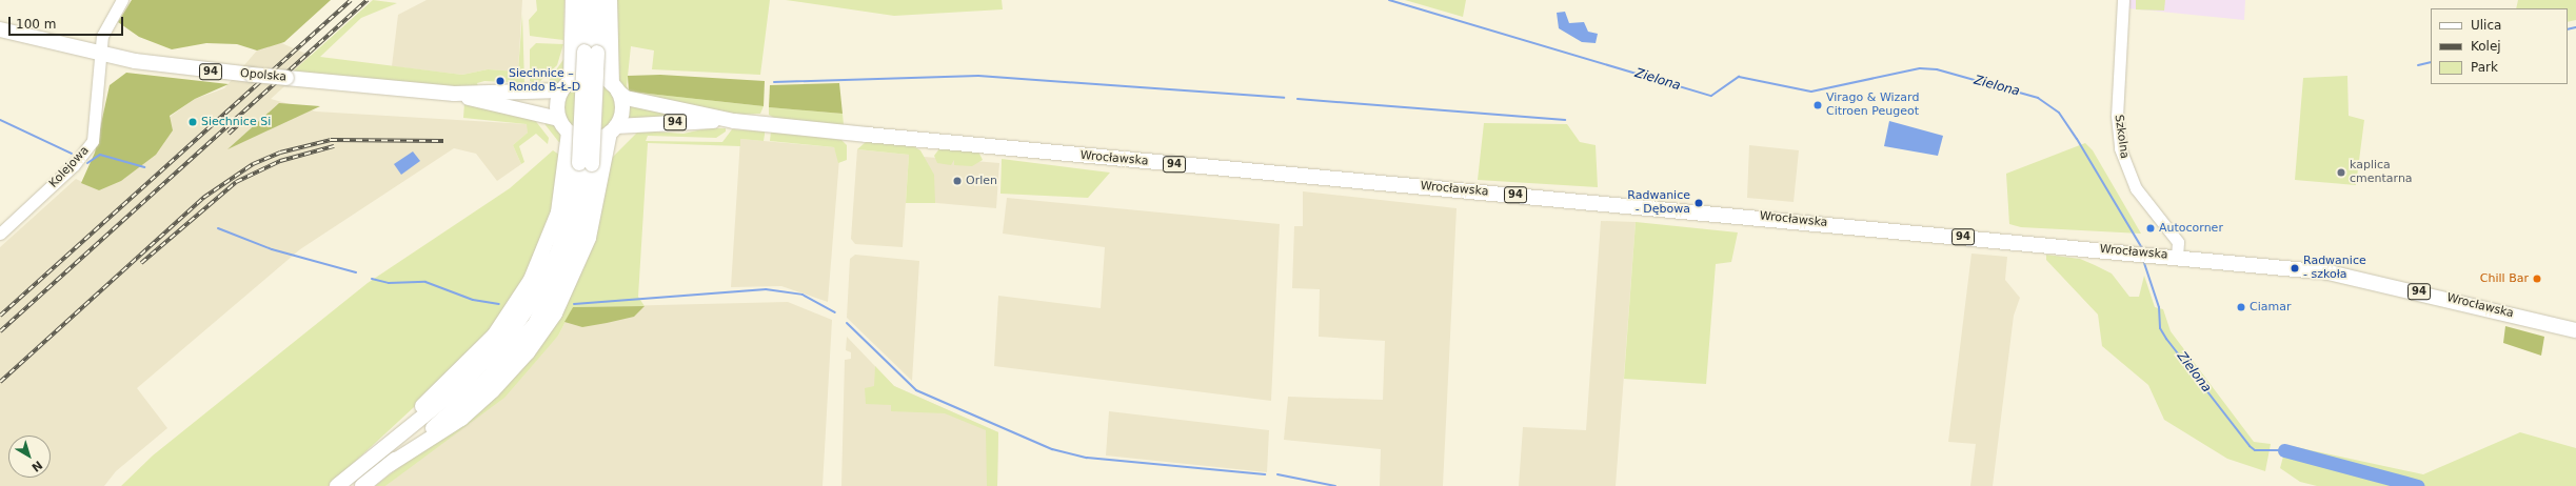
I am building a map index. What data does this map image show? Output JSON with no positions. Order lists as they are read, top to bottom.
{
  "streets": {
    "main road": ["94", "Opolska", "Wrocławska"],
    "street": ["Szkolna", "Kolejowa"]
  },
  "crossings": [
    ["94", "Opolska"],
    ["94", "Wrocławska"],
    ["Opolska", "Kolejowa"],
    ["Szkolna", "Wrocławska"]
  ],
  "water": ["Zielona"],
  "places": [
    "Siechnice – Rondo B-Ł-D",
    "Virago & Wizard Citroen Peugeot",
    "Siechnice Si",
    "kaplica cmentarna",
    "Orlen",
    "Radwanice - Dębowa",
    "Autocorner",
    "Radwanice - szkoła",
    "Chill Bar",
    "Ciamar"
  ],
  "legend": ["Ulica", "Kolej", "Park"],
  "scale_bar": "100 m",
  "north": "bottom right"
}
